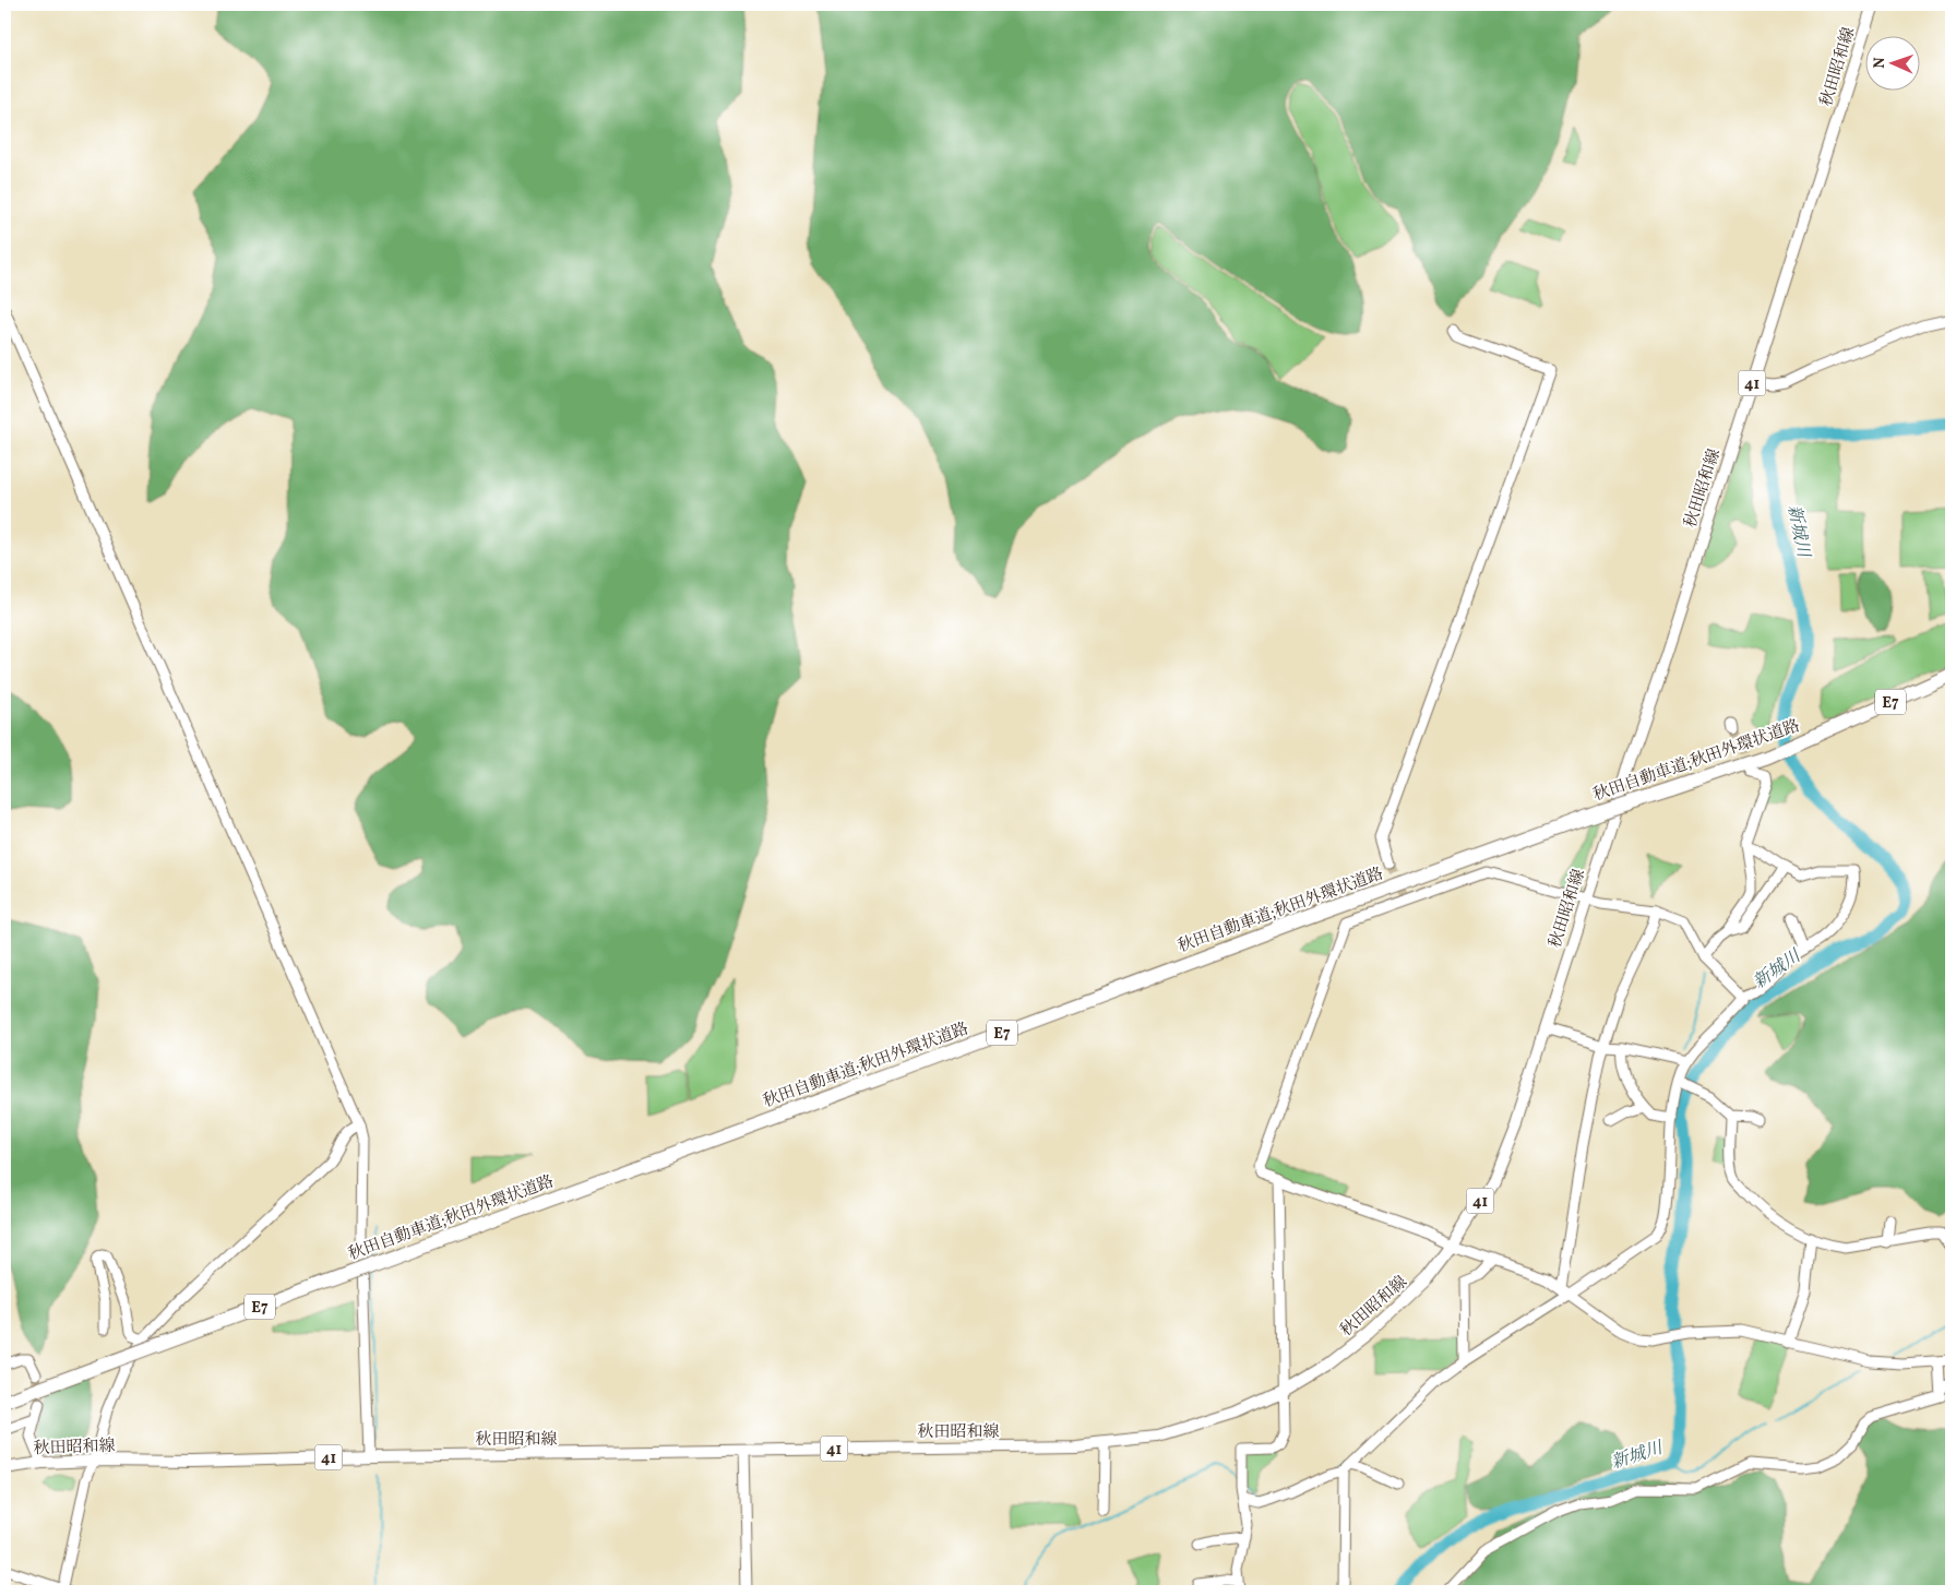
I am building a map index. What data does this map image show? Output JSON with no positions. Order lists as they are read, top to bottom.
{
  "streets": {
    "highway": ["E7", "秋田自動車道;秋田外環状道路"],
    "main road": ["秋田昭和線", "41"]
  },
  "water": ["新城川"],
  "north": "left"
}
